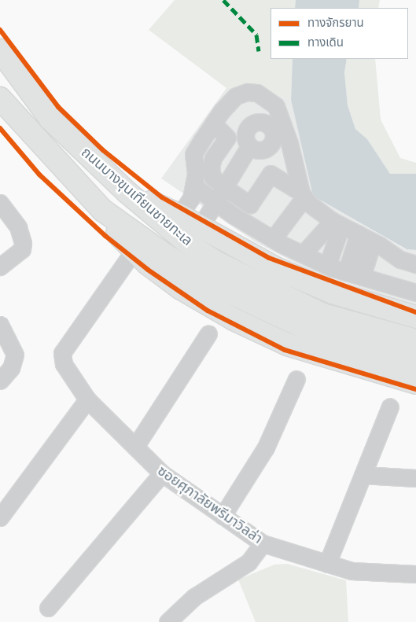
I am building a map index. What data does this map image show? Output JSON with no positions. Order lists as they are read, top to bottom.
{
  "streets": {
    "main road": ["ถนนบางขุนเทียนชายทะเล"],
    "street": ["ซอยศุภาลัยพรีมาวิลล่า"]
  },
  "legend": ["ทางจักรยาน", "ทางเดิน"]
}
